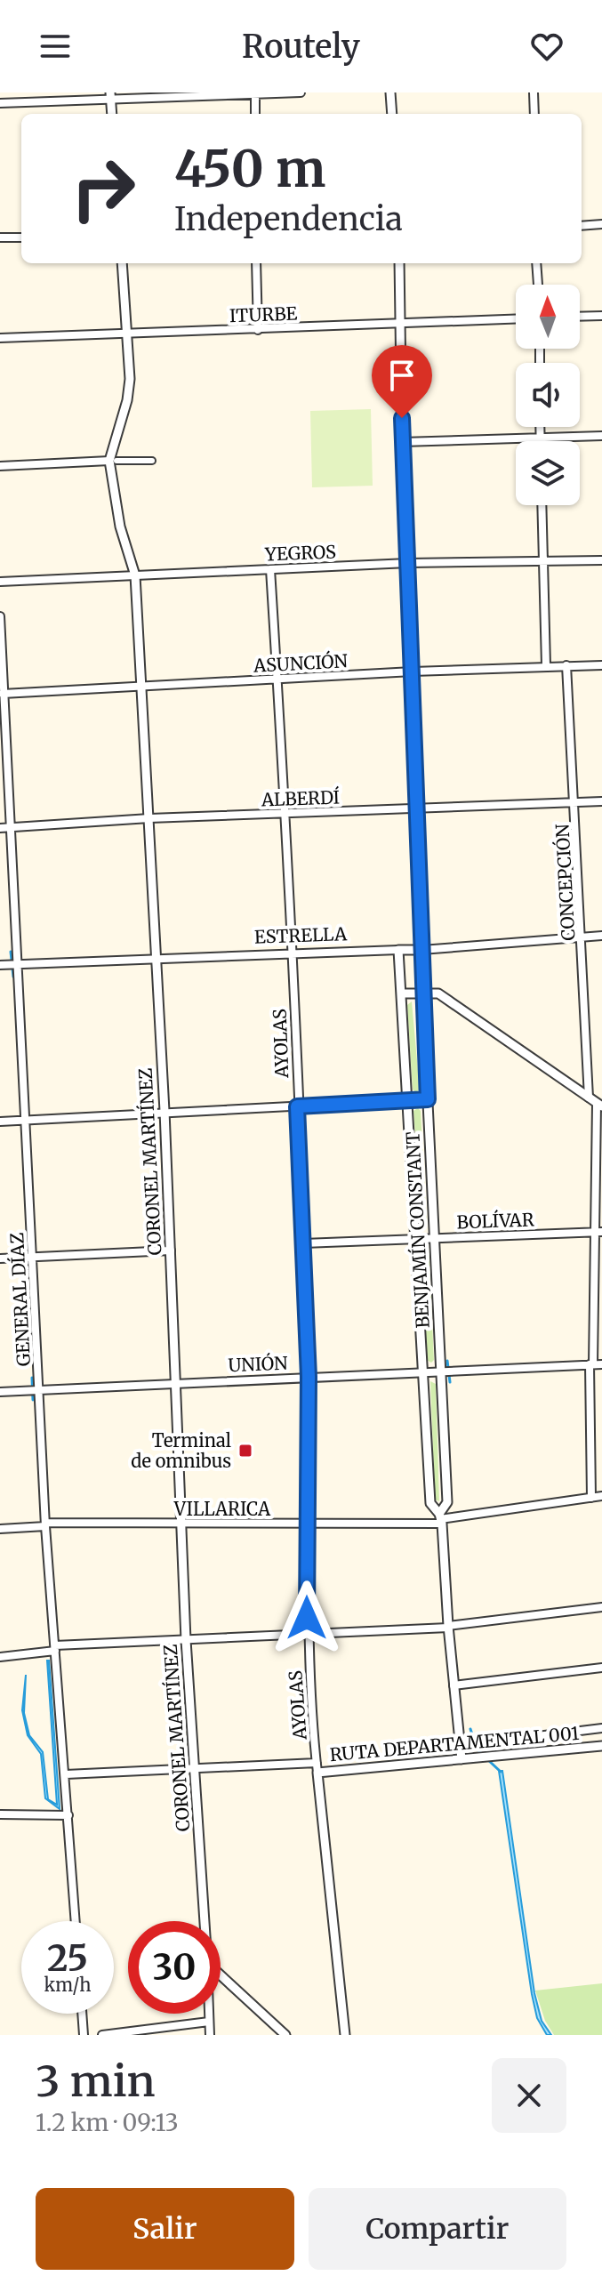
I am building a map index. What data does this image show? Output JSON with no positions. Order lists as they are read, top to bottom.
{
  "streets": {
    "street": [
      "ITURBE",
      "YEGROS",
      "ASUNCIÓN",
      "ALBERDÍ",
      "CONCEPCIÓN",
      "ESTRELLA",
      "AYOLAS",
      "CORONEL MARTÍNEZ",
      "BOLÍVAR",
      "BENJAMÍN CONSTANT",
      "GENERAL DÍAZ",
      "UNIÓN",
      "VILLARICA",
      "RUTA DEPARTAMENTAL 001"
    ]
  },
  "crossings": [
    ["ITURBE", "CORONEL MARTÍNEZ"],
    ["ITURBE", "BENJAMÍN CONSTANT"],
    ["YEGROS", "AYOLAS"],
    ["YEGROS", "CORONEL MARTÍNEZ"],
    ["YEGROS", "BENJAMÍN CONSTANT"],
    ["ASUNCIÓN", "CONCEPCIÓN"],
    ["ASUNCIÓN", "AYOLAS"],
    ["ASUNCIÓN", "CORONEL MARTÍNEZ"],
    ["ASUNCIÓN", "BENJAMÍN CONSTANT"],
    ["ASUNCIÓN", "GENERAL DÍAZ"],
    ["ALBERDÍ", "CONCEPCIÓN"],
    ["ALBERDÍ", "AYOLAS"],
    ["ALBERDÍ", "CORONEL MARTÍNEZ"],
    ["ALBERDÍ", "BENJAMÍN CONSTANT"],
    ["ALBERDÍ", "GENERAL DÍAZ"],
    ["CONCEPCIÓN", "ESTRELLA"],
    ["CONCEPCIÓN", "BOLÍVAR"],
    ["CONCEPCIÓN", "UNIÓN"],
    ["CONCEPCIÓN", "VILLARICA"],
    ["ESTRELLA", "AYOLAS"],
    ["ESTRELLA", "CORONEL MARTÍNEZ"],
    ["ESTRELLA", "BENJAMÍN CONSTANT"],
    ["ESTRELLA", "GENERAL DÍAZ"],
    ["AYOLAS", "BOLÍVAR"],
    ["AYOLAS", "UNIÓN"],
    ["AYOLAS", "VILLARICA"],
    ["AYOLAS", "RUTA DEPARTAMENTAL 001"],
    ["CORONEL MARTÍNEZ", "UNIÓN"],
    ["CORONEL MARTÍNEZ", "VILLARICA"],
    ["BOLÍVAR", "BENJAMÍN CONSTANT"],
    ["BENJAMÍN CONSTANT", "UNIÓN"],
    ["BENJAMÍN CONSTANT", "VILLARICA"],
    ["BENJAMÍN CONSTANT", "RUTA DEPARTAMENTAL 001"],
    ["GENERAL DÍAZ", "UNIÓN"],
    ["GENERAL DÍAZ", "VILLARICA"]
  ],
  "places": {
    "transit": ["Terminal de omnibus"]
  },
  "north": "top",
  "page": {
    "header": "Routely",
    "turn": ["450 m", "Independencia"],
    "speed": "25 km/h",
    "limit": "30",
    "heading": ["3 min", "1.2 km · 09:13"],
    "buttons": ["Salir", "Compartir"]
  }
}
